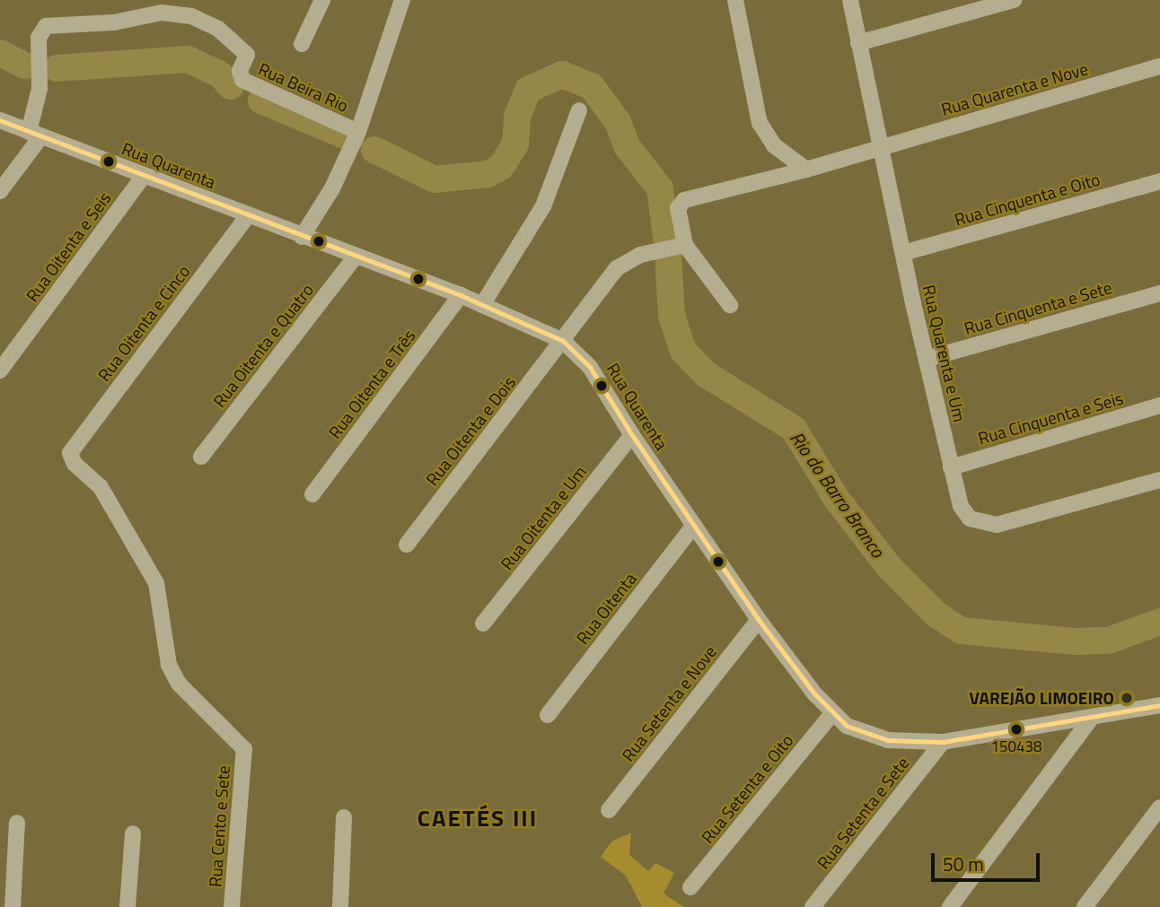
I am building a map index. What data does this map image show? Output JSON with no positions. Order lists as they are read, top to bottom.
{
  "streets": {
    "street": [
      "Rua Beira Rio",
      "Rua Quarenta e Nove",
      "Rua Quarenta",
      "Rua Cinquenta e Oito",
      "Rua Oitenta e Seis",
      "Rua Cinquenta e Sete",
      "Rua Oitenta e Cinco",
      "Rua Oitenta e Quatro",
      "Rua Quarenta e Um",
      "Rua Oitenta e Três",
      "Rua Cinquenta e Seis",
      "Rua Oitenta e Dois",
      "Rua Oitenta e Um",
      "Rua Oitenta",
      "Rua Setenta e Nove",
      "Rua Setenta e Oito",
      "Rua Setenta e Sete",
      "Rua Cento e Sete"
    ]
  },
  "crossings": [
    ["Rua Beira Rio", "Rua Quarenta"],
    ["Rua Quarenta e Nove", "Rua Quarenta e Um"],
    ["Rua Quarenta e Nove", "Rua Oitenta e Dois"],
    ["Rua Quarenta", "Rua Oitenta e Seis"],
    ["Rua Quarenta", "Rua Oitenta e Cinco"],
    ["Rua Quarenta", "Rua Oitenta e Quatro"],
    ["Rua Quarenta", "Rua Oitenta e Três"],
    ["Rua Quarenta", "Rua Oitenta e Dois"],
    ["Rua Quarenta", "Rua Oitenta e Um"],
    ["Rua Quarenta", "Rua Oitenta"],
    ["Rua Quarenta", "Rua Setenta e Nove"],
    ["Rua Quarenta", "Rua Setenta e Oito"],
    ["Rua Quarenta", "Rua Setenta e Sete"],
    ["Rua Cinquenta e Oito", "Rua Quarenta e Um"],
    ["Rua Cinquenta e Sete", "Rua Quarenta e Um"],
    ["Rua Oitenta e Cinco", "Rua Cento e Sete"],
    ["Rua Quarenta e Um", "Rua Cinquenta e Seis"]
  ],
  "districts": ["CAETÉS III"],
  "water": ["Rio do Barro Branco"],
  "places": ["VAREJÃO LIMOEIRO", "150438"],
  "scale_bar": "50 m"
}
